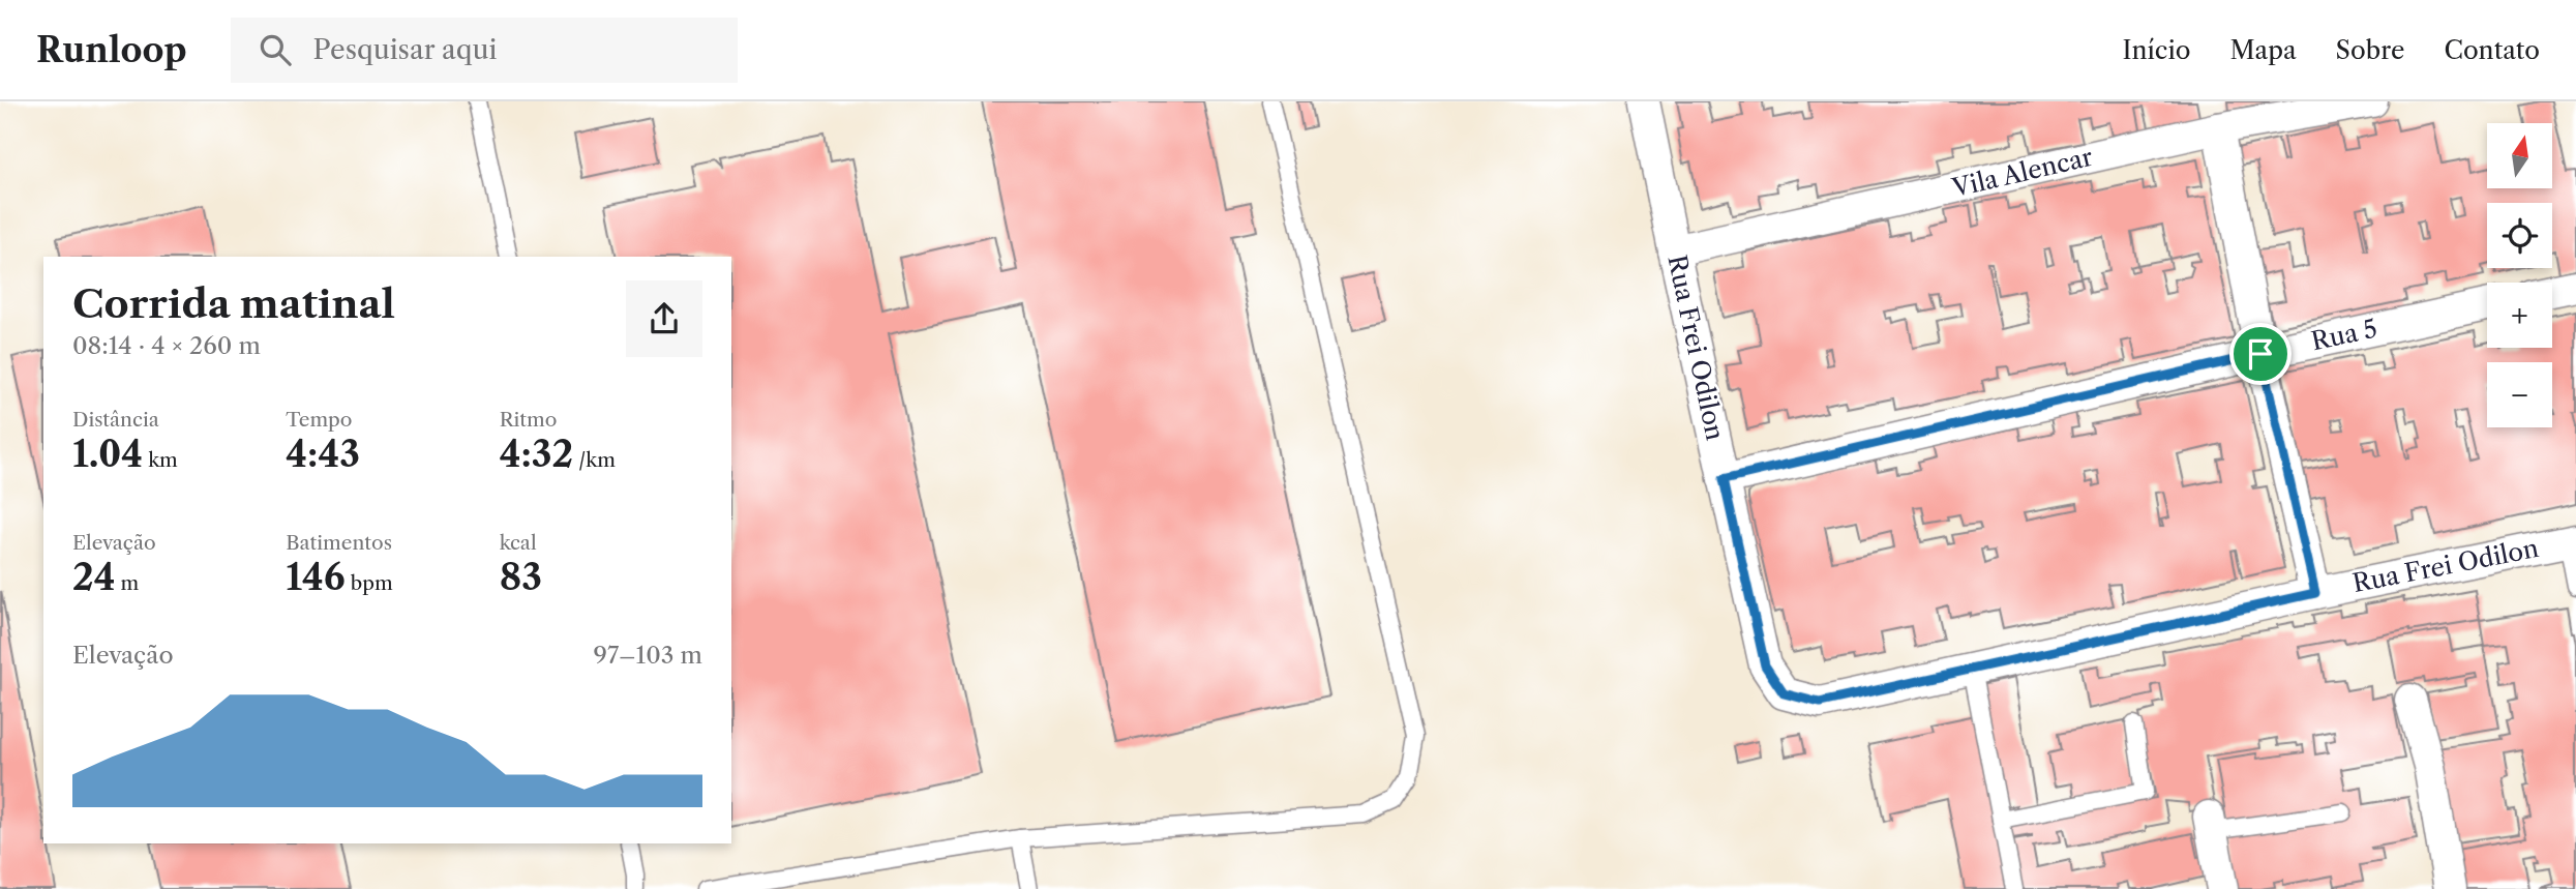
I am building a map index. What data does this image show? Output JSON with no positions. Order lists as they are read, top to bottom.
{
  "streets": {
    "street": ["Vila Alencar", "Rua 5", "Rua Frei Odilon"]
  },
  "crossings": [
    ["Vila Alencar", "Rua Frei Odilon"],
    ["Rua 5", "Rua Frei Odilon"]
  ],
  "north": "top",
  "page": {
    "header": "Runloop",
    "search": "Pesquisar aqui",
    "nav": [
      "Início",
      "Mapa",
      "Sobre",
      "Contato"
    ],
    "map_buttons": ["+", "−"],
    "heading": ["Corrida matinal", "08:14 · 4 × 260 m"],
    "stats": [
      ["Distância", "1.04 km"],
      ["Tempo", "4:43"],
      ["Ritmo", "4:32 /km"],
      ["Elevação", "24 m"],
      ["Batimentos", "146 bpm"],
      ["kcal", "83"]
    ],
    "chart": ["Elevação", "97–103 m"]
  }
}
